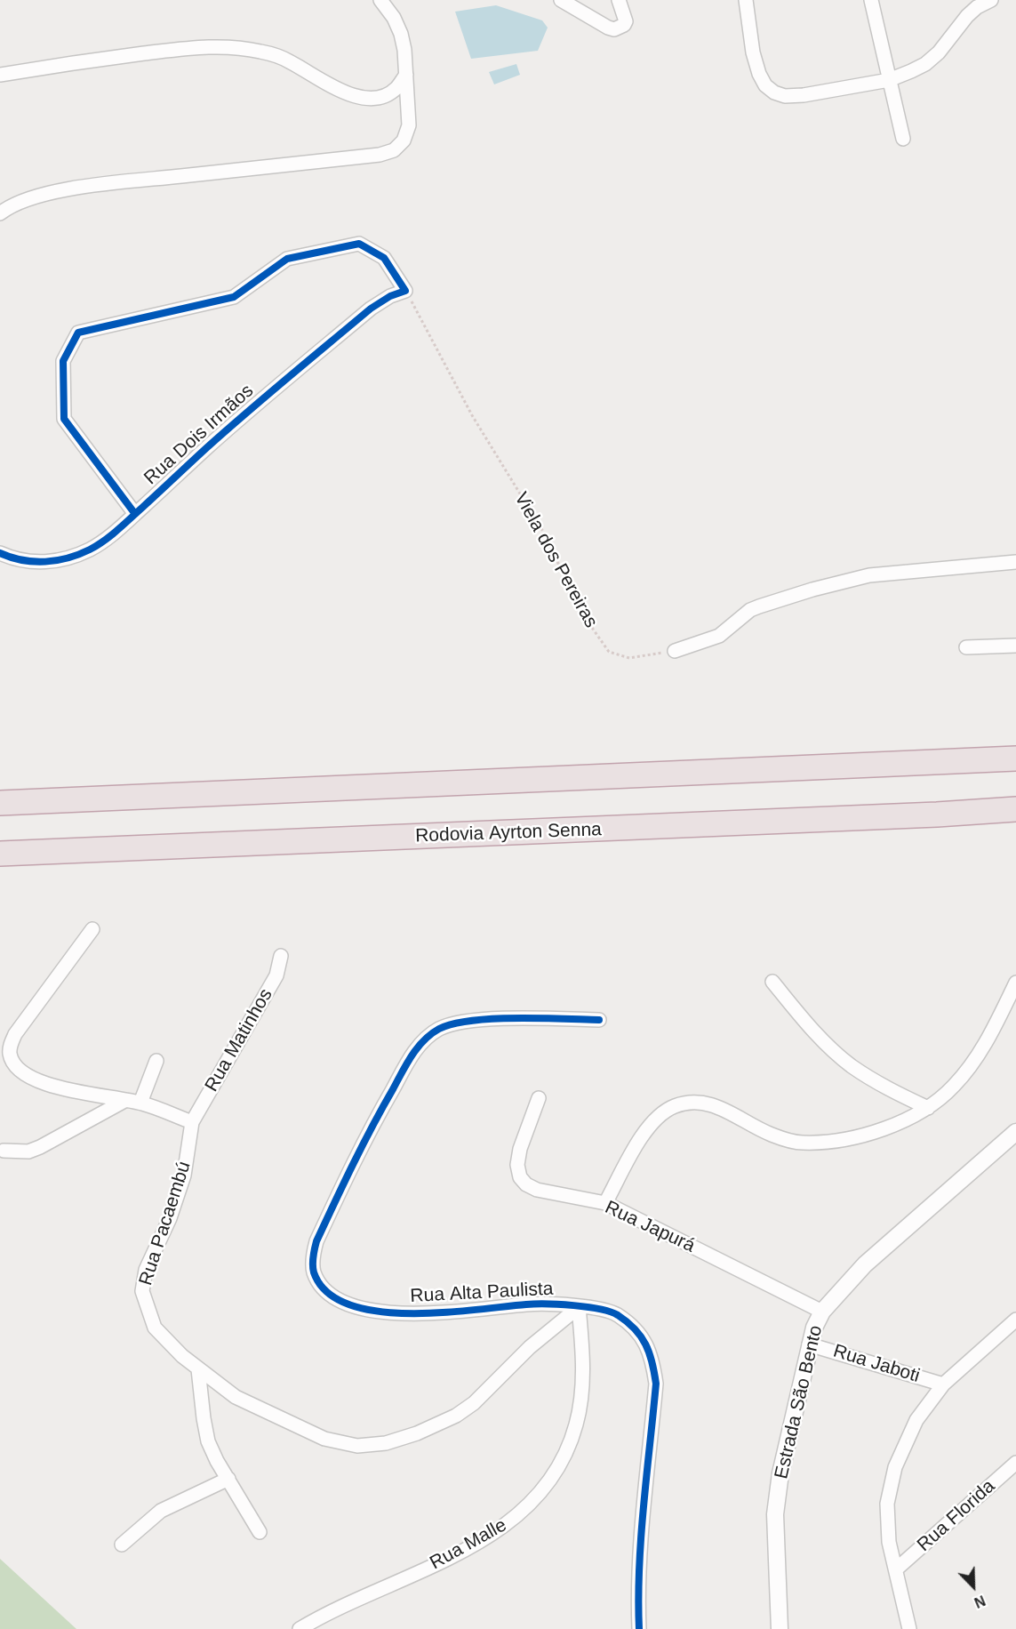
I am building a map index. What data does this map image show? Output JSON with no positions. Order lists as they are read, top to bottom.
{
  "streets": {
    "highway": ["Rodovia Ayrton Senna"],
    "street": [
      "Rua Dois Irmãos",
      "Rua Matinhos",
      "Rua Pacaembú",
      "Rua Japurá",
      "Rua Alta Paulista",
      "Rua Jaboti",
      "Estrada São Bento",
      "Rua Florida",
      "Rua Malle"
    ],
    "path": ["Viela dos Pereiras"]
  },
  "crossings": [
    ["Rua Dois Irmãos", "Viela dos Pereiras"],
    ["Rua Matinhos", "Rua Pacaembú"],
    ["Rua Pacaembú", "Rua Alta Paulista"],
    ["Rua Pacaembú", "Rua Malle"],
    ["Rua Japurá", "Estrada São Bento"],
    ["Rua Alta Paulista", "Rua Malle"],
    ["Rua Jaboti", "Estrada São Bento"]
  ],
  "north": "bottom right"
}
